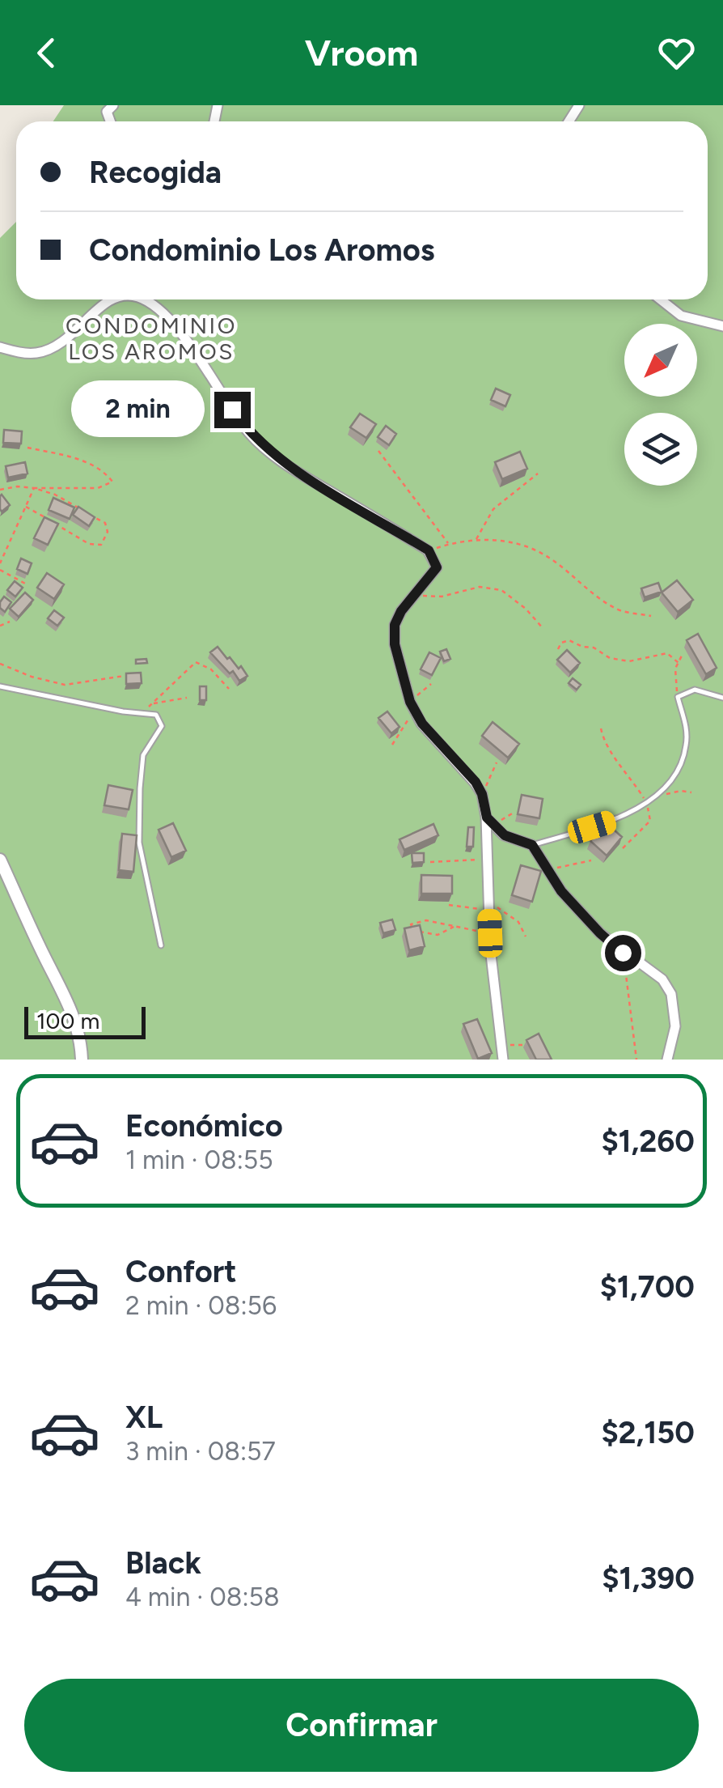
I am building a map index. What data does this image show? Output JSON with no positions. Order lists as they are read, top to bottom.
{
  "districts": ["CONDOMINIO LOS AROMOS"],
  "scale_bar": "100 m",
  "north": "bottom left",
  "page": {
    "header": "Vroom",
    "banner": ["Recogida", "Condominio Los Aromos"],
    "bubble": "2 min",
    "scale": "100 m",
    "list": [
      {
        "name": "Económico",
        "note": "1 min · 08:55",
        "value": "$1,260"
      },
      {
        "name": "Confort",
        "note": "2 min · 08:56",
        "value": "$1,700"
      },
      {
        "name": "XL",
        "note": "3 min · 08:57",
        "value": "$2,150"
      },
      {
        "name": "Black",
        "note": "4 min · 08:58",
        "value": "$1,390"
      }
    ],
    "buttons": "Confirmar"
  }
}
